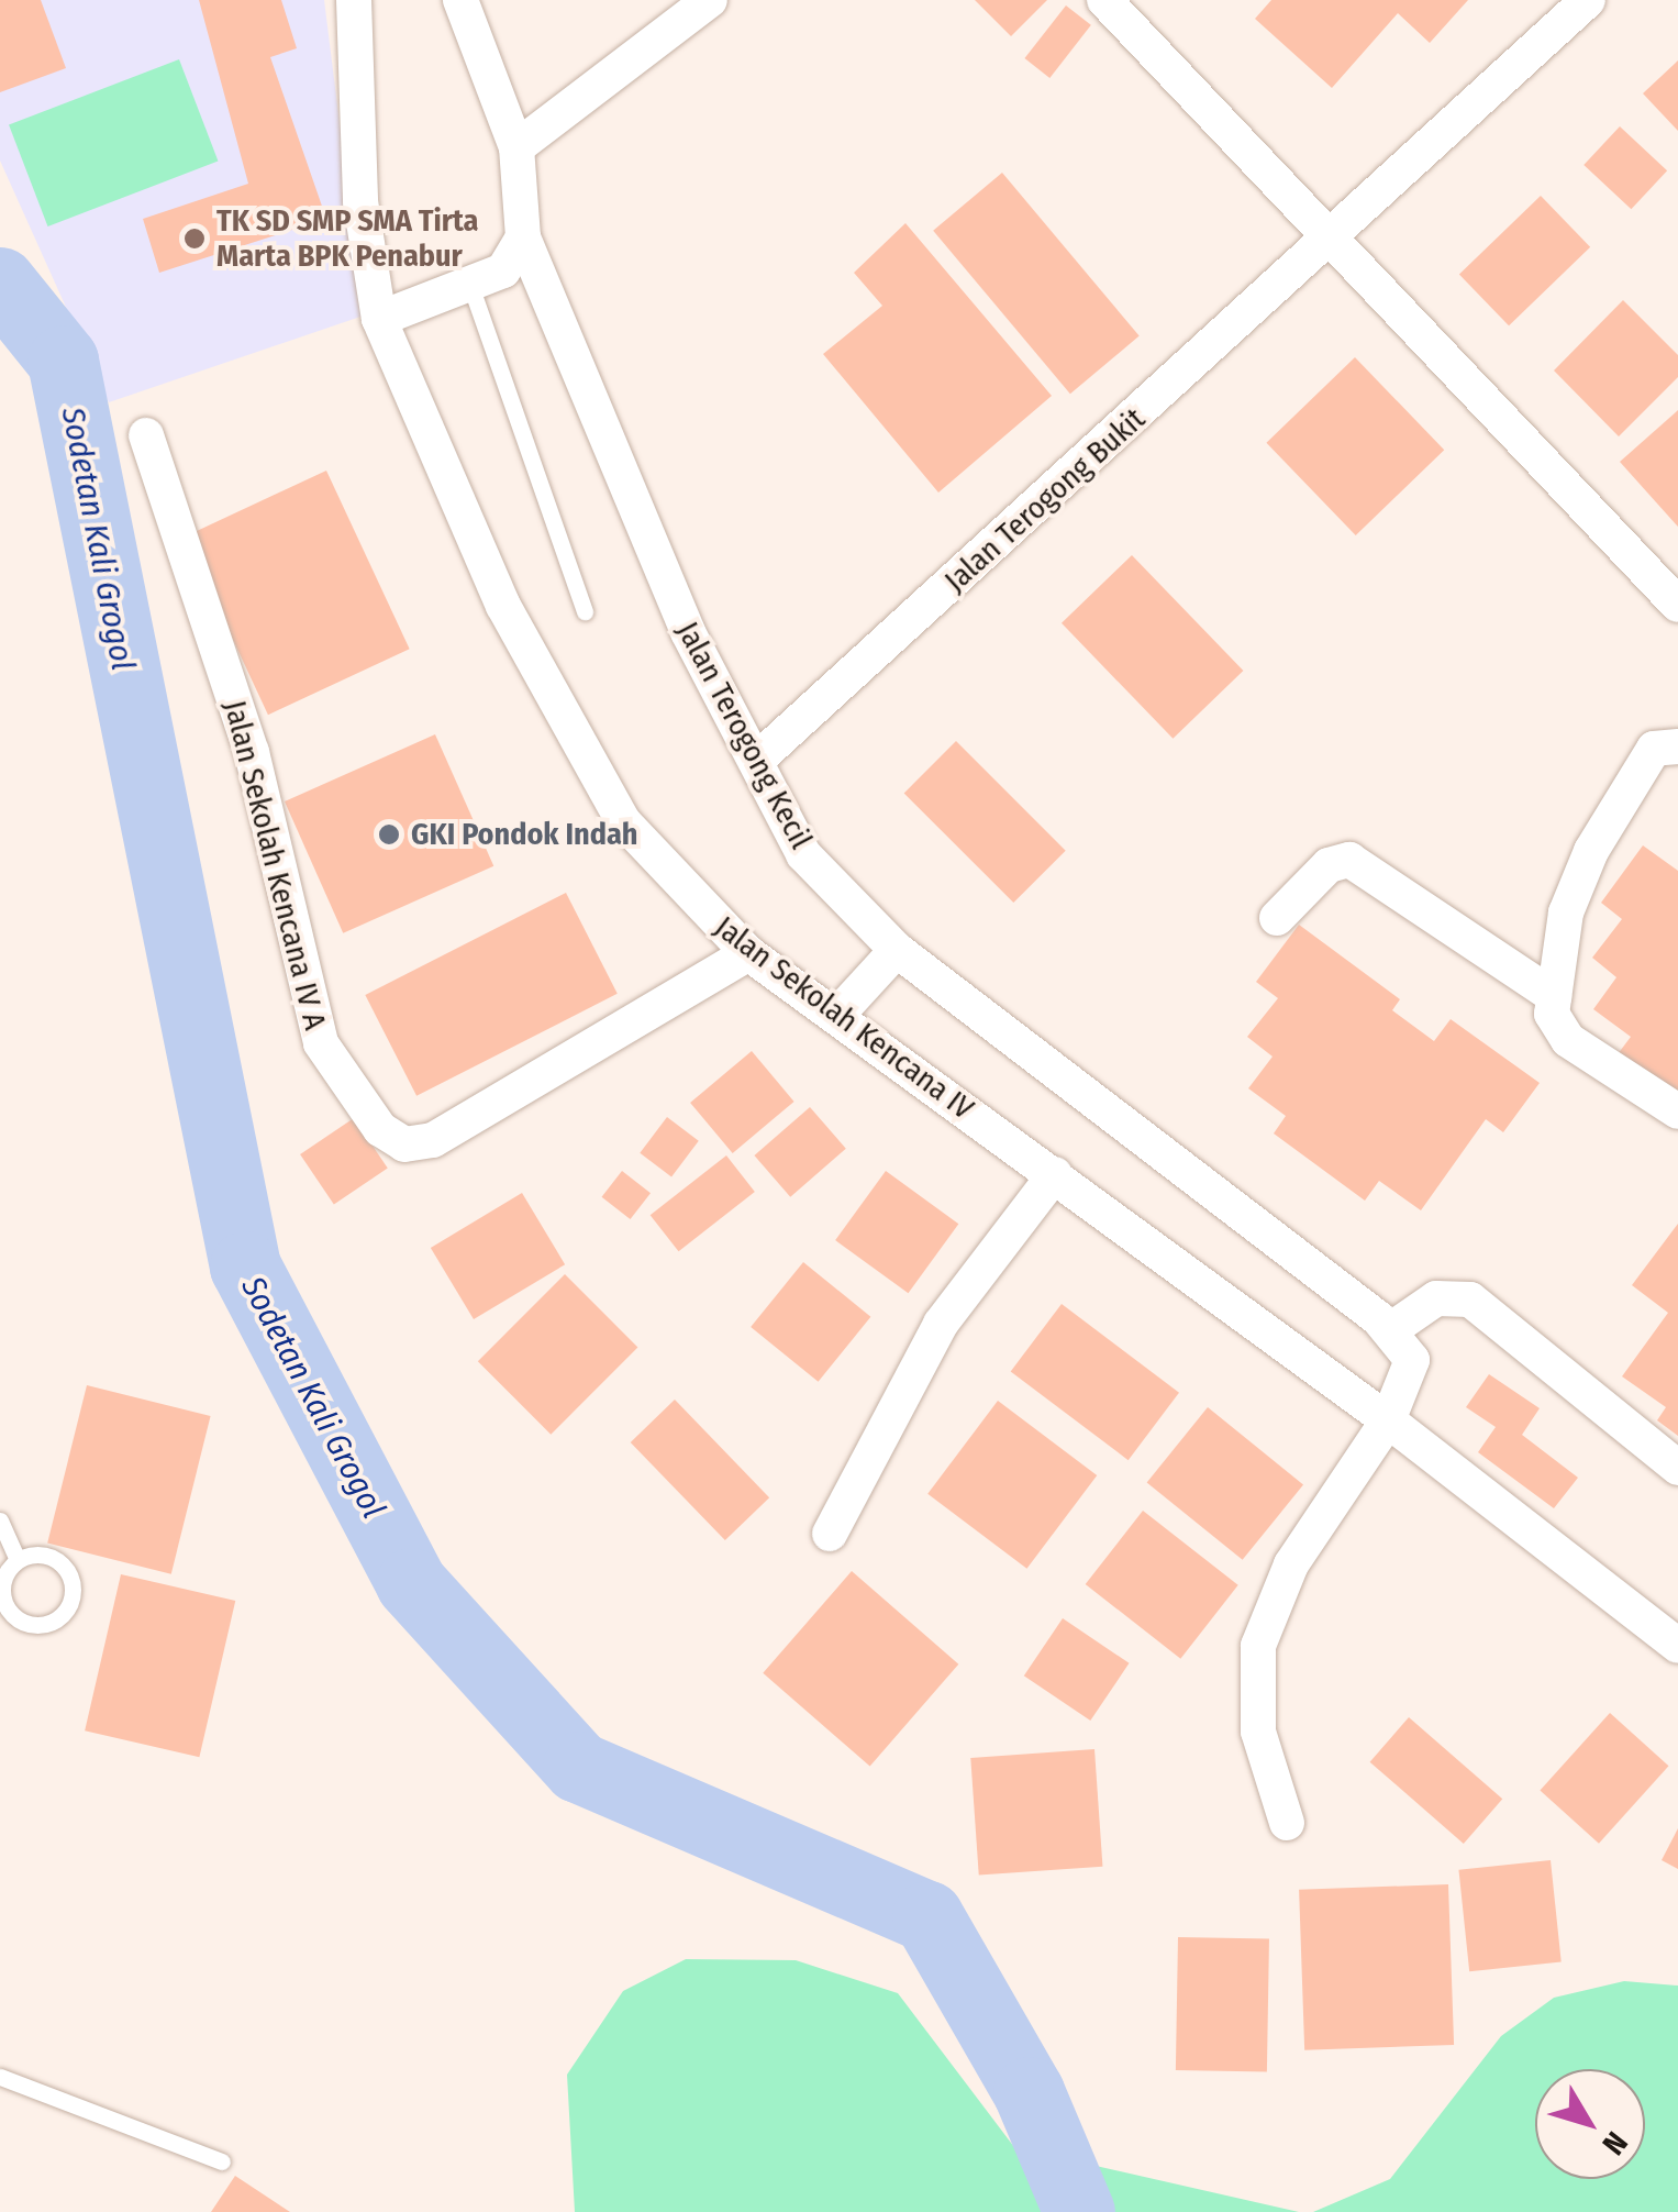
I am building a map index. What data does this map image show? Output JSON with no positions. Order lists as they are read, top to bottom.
{
  "streets": {
    "street": [
      "Jalan Terogong Bukit",
      "Jalan Terogong Kecil",
      "Jalan Sekolah Kencana IV A",
      "Jalan Sekolah Kencana IV"
    ]
  },
  "crossings": [
    ["Jalan Terogong Bukit", "Jalan Terogong Kecil"],
    ["Jalan Sekolah Kencana IV A", "Jalan Sekolah Kencana IV"]
  ],
  "water": ["Sodetan Kali Grogol"],
  "places": ["TK SD SMP SMA Tirta Marta BPK Penabur", "GKI Pondok Indah"],
  "north": "bottom right"
}
